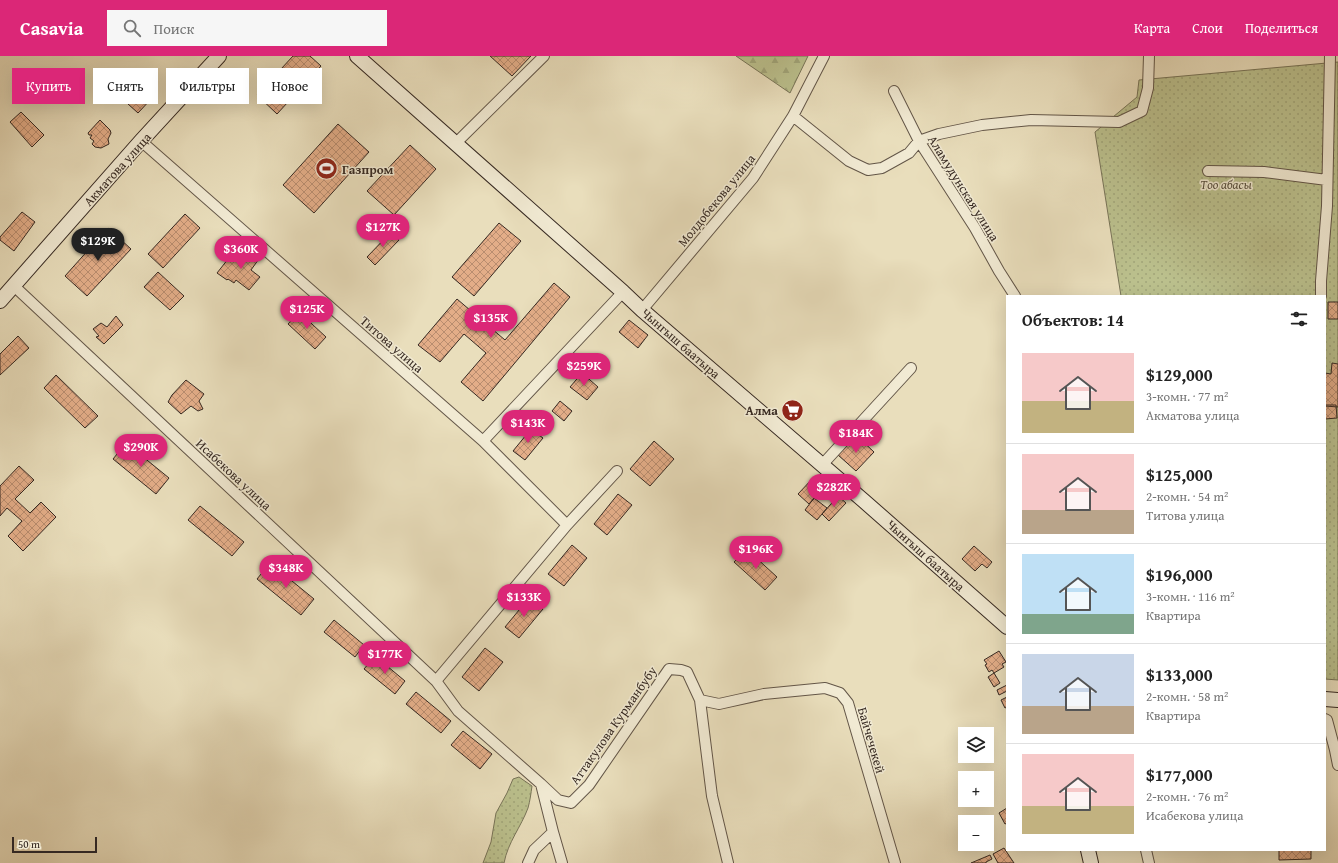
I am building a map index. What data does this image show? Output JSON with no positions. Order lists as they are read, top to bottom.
{
  "streets": {
    "main road": ["Акматова улица", "Чынгыш баатыра"],
    "street": [
      "Аламудунская улица",
      "Молдобекова улица",
      "Титова улица",
      "Исабекова улица",
      "Аттакулова Курманбубу",
      "Байчечекей"
    ]
  },
  "crossings": [
    ["Акматова улица", "Титова улица"],
    ["Акматова улица", "Исабекова улица"],
    ["Молдобекова улица", "Чынгыш баатыра"],
    ["Исабекова улица", "Аттакулова Курманбубу"],
    ["Аттакулова Курманбубу", "Байчечекей"]
  ],
  "parks": ["Тоо абасы"],
  "places": {
    "sports": ["Газпром"],
    "supermarket": ["Алма"]
  },
  "scale_bar": "50 m",
  "page": {
    "header": "Casavia",
    "search": "Поиск",
    "nav": ["Карта", "Слои", "Поделиться"],
    "chip": [
      "Купить",
      "Снять",
      "Фильтры",
      "Новое"
    ],
    "price": [
      "$127K",
      "$129K",
      "$360K",
      "$125K",
      "$135K",
      "$259K",
      "$143K",
      "$184K",
      "$290K",
      "$282K",
      "$196K",
      "$348K",
      "$133K",
      "$177K"
    ],
    "heading": "Объектов: 14",
    "list": [
      {
        "name": "$129,000",
        "note": "3-комн. · 77 m² · Акматова улица"
      },
      {
        "name": "$125,000",
        "note": "2-комн. · 54 m² · Титова улица"
      },
      {
        "name": "$196,000",
        "note": "3-комн. · 116 m² · Квартира"
      },
      {
        "name": "$133,000",
        "note": "2-комн. · 58 m² · Квартира"
      },
      {
        "name": "$177,000",
        "note": "2-комн. · 76 m² · Исабекова улица"
      }
    ],
    "map_buttons": ["+", "−"],
    "scale": "50 m"
  }
}
